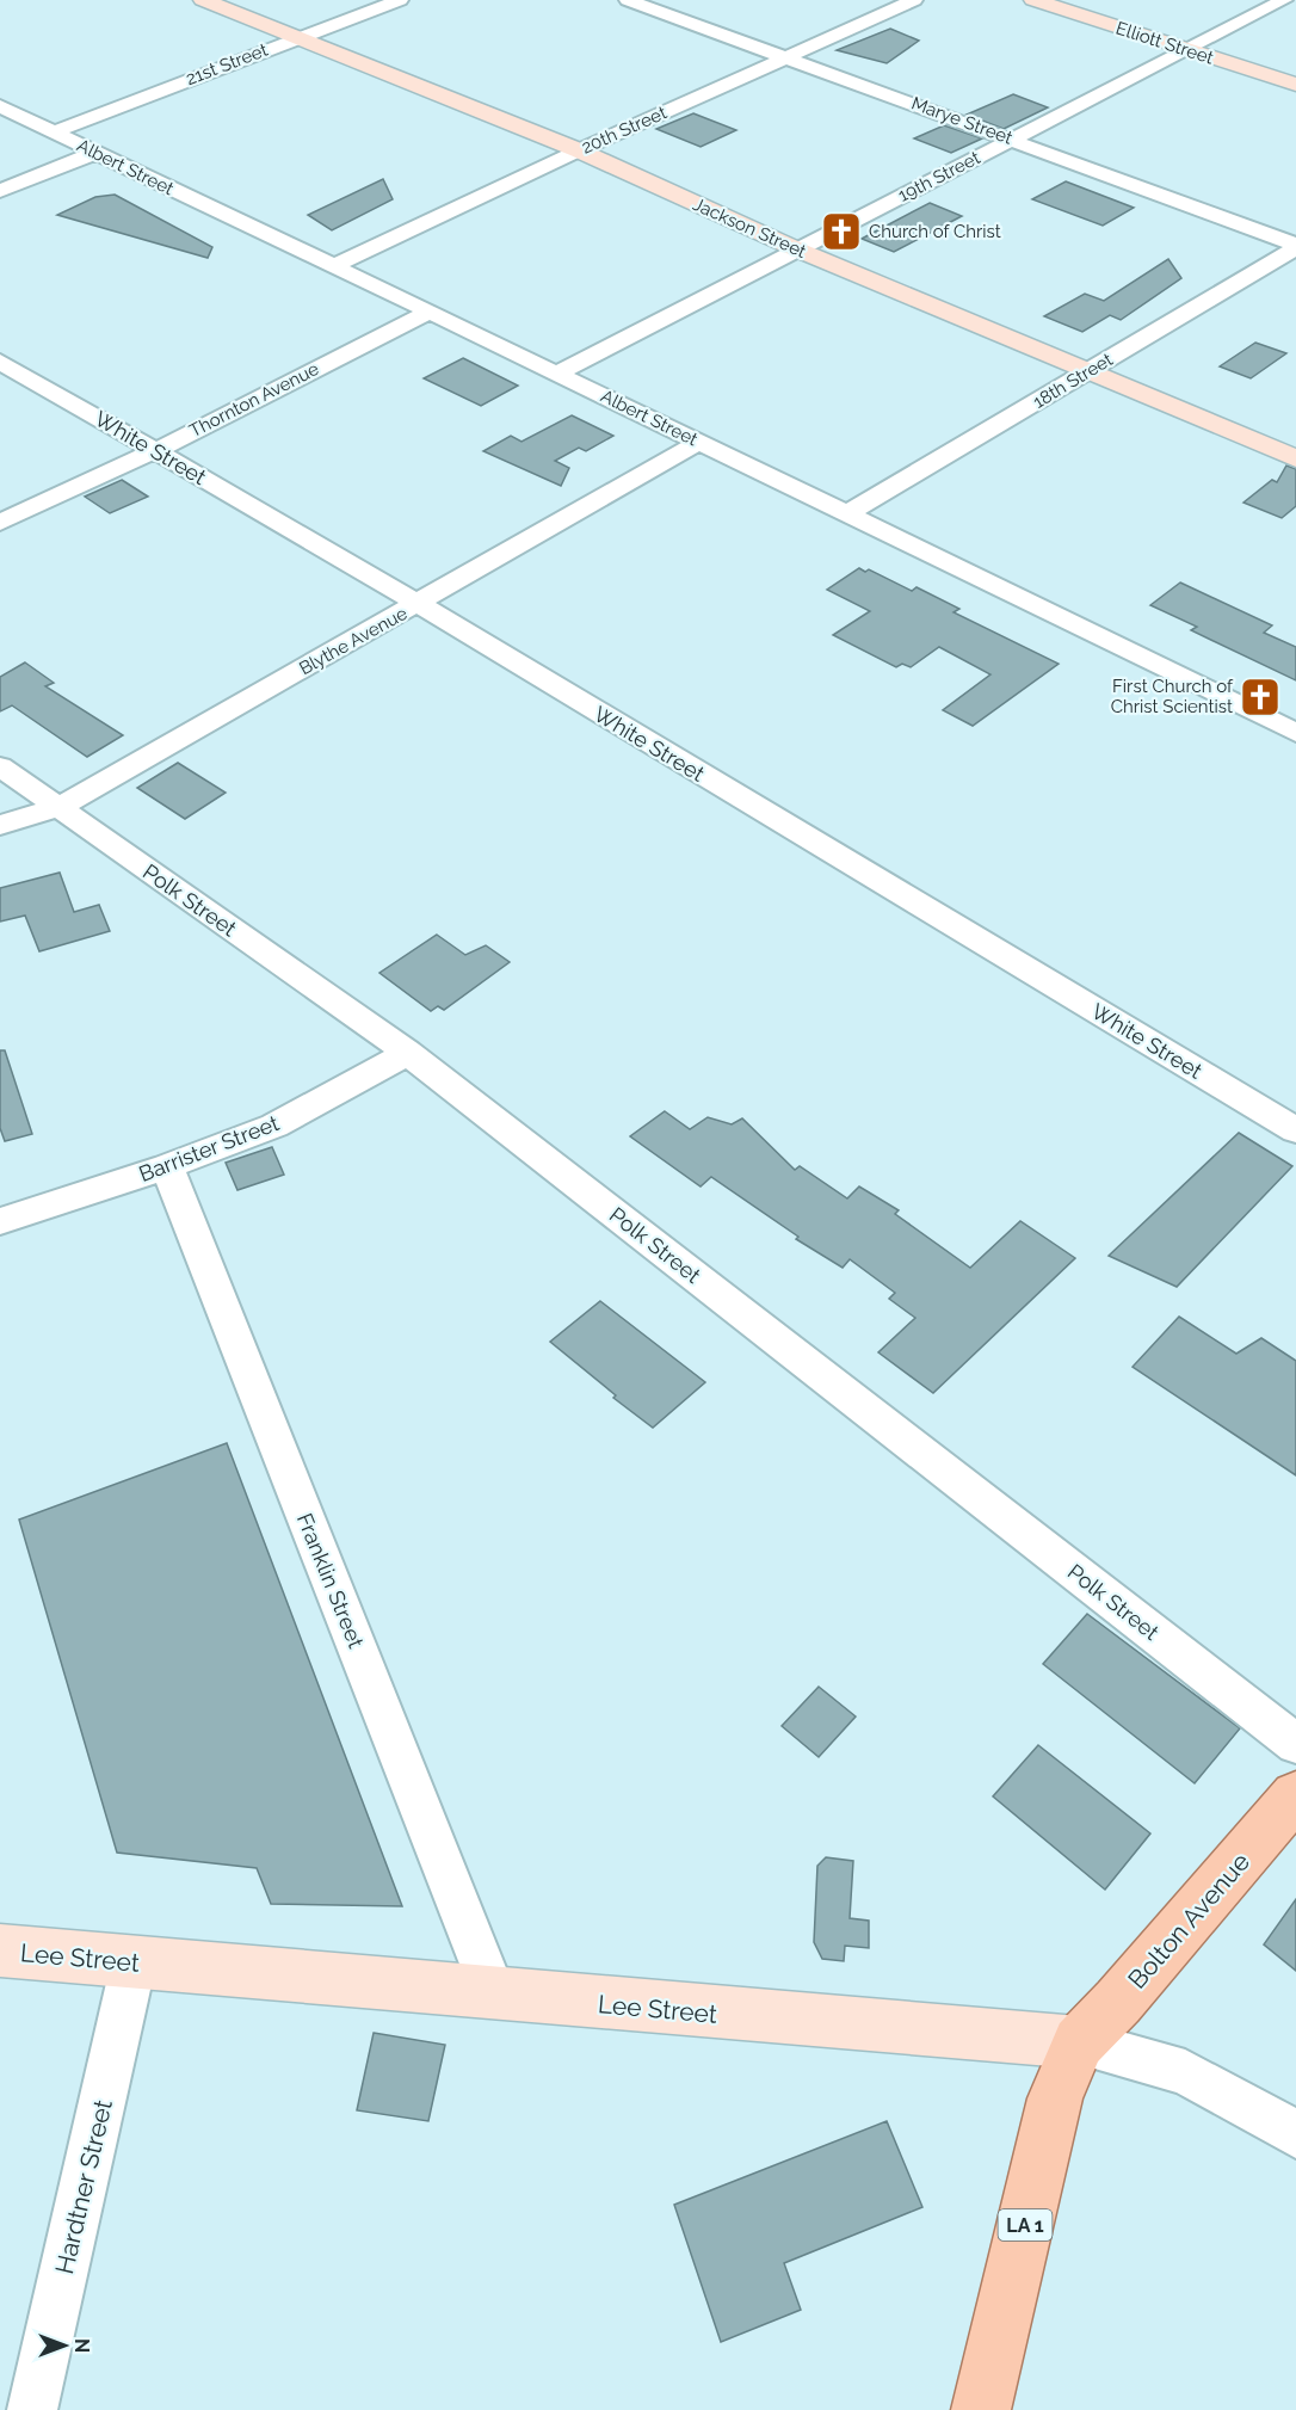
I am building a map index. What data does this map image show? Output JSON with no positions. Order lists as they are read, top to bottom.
{
  "streets": {
    "main road": [
      "Elliott Street",
      "Jackson Street",
      "Bolton Avenue",
      "Lee Street",
      "LA 1"
    ],
    "street": [
      "21st Street",
      "Marye Street",
      "20th Street",
      "Albert Street",
      "19th Street",
      "18th Street",
      "Thornton Avenue",
      "White Street",
      "Blythe Avenue",
      "Polk Street",
      "Barrister Street",
      "Franklin Street",
      "Hardtner Street"
    ]
  },
  "crossings": [
    ["Elliott Street", "19th Street"],
    ["21st Street", "Albert Street"],
    ["21st Street", "Jackson Street"],
    ["Marye Street", "20th Street"],
    ["Marye Street", "19th Street"],
    ["Marye Street", "18th Street"],
    ["20th Street", "Albert Street"],
    ["20th Street", "Jackson Street"],
    ["Albert Street", "19th Street"],
    ["Albert Street", "18th Street"],
    ["Albert Street", "Thornton Avenue"],
    ["Albert Street", "Blythe Avenue"],
    ["19th Street", "Jackson Street"],
    ["Jackson Street", "18th Street"],
    ["Thornton Avenue", "White Street"],
    ["White Street", "Blythe Avenue"],
    ["Blythe Avenue", "Polk Street"],
    ["Polk Street", "Barrister Street"],
    ["Barrister Street", "Franklin Street"],
    ["Franklin Street", "Lee Street"],
    ["Bolton Avenue", "Lee Street"],
    ["Bolton Avenue", "LA 1"],
    ["Lee Street", "Hardtner Street"],
    ["Lee Street", "LA 1"]
  ],
  "places": {
    "church": ["Church of Christ", "First Church of Christ Scientist"]
  },
  "north": "right"
}
